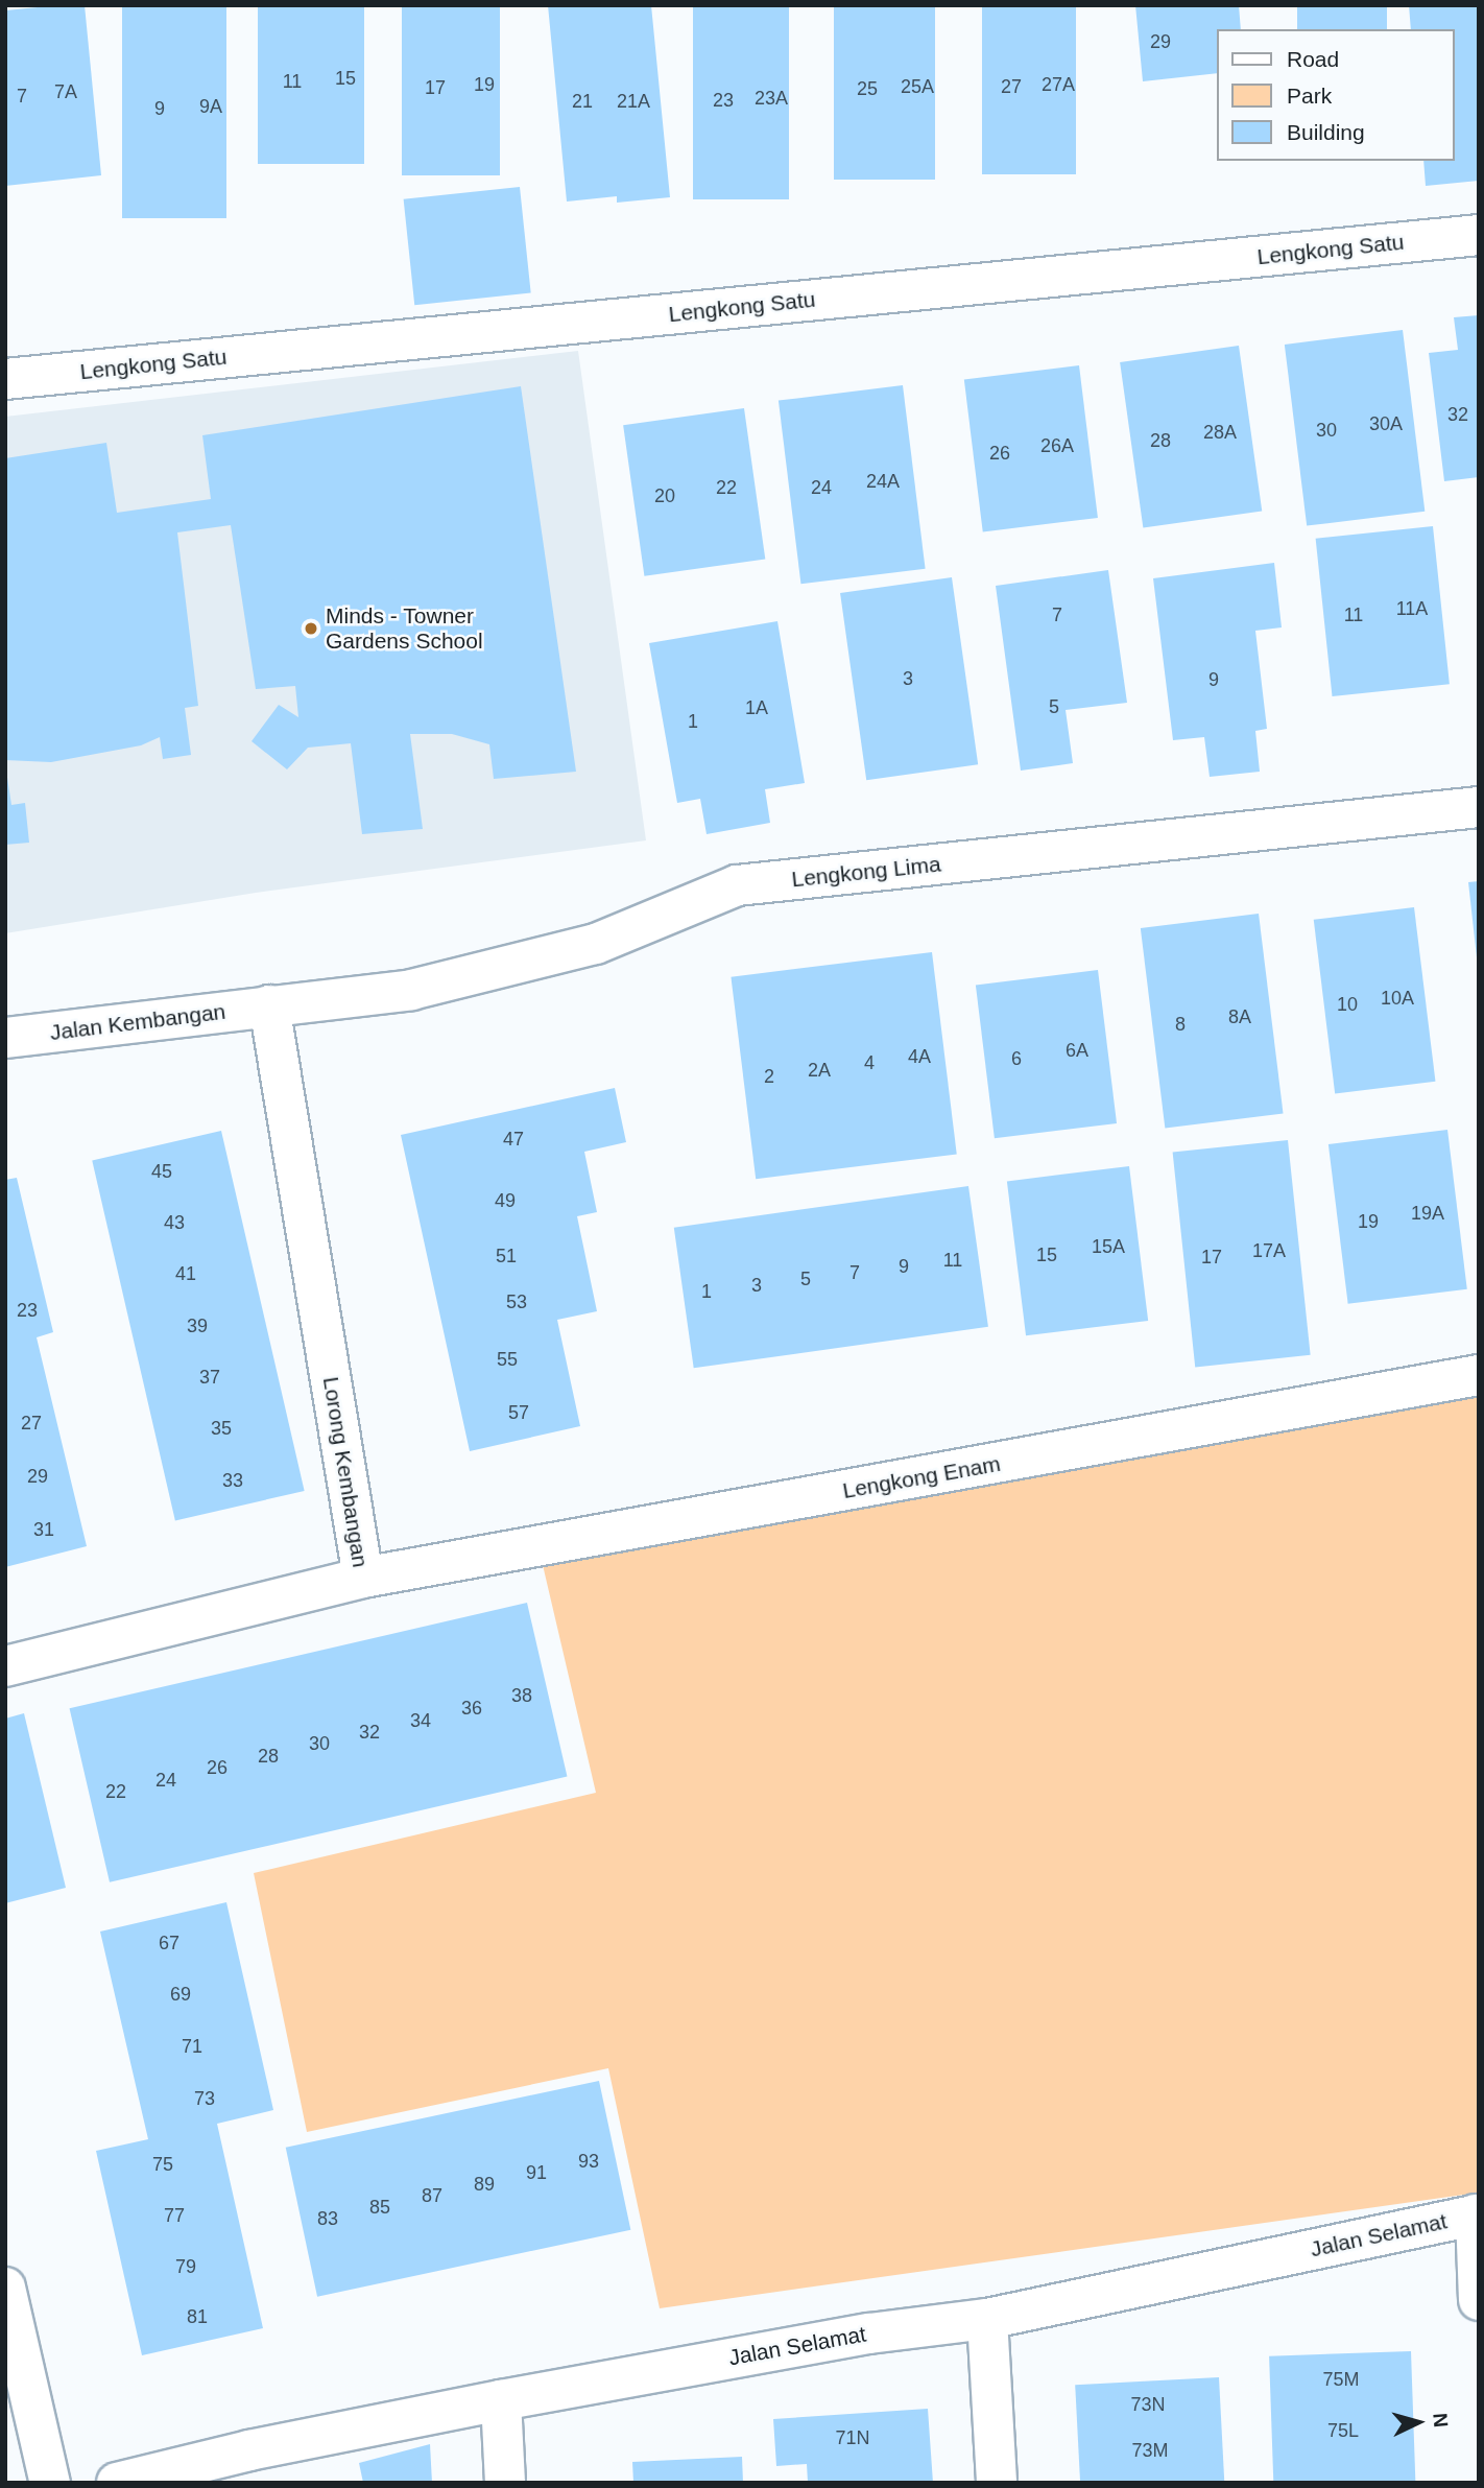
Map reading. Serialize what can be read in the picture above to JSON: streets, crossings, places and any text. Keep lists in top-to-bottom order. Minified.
{"streets":{"street":["Lengkong Satu","Lengkong Lima","Jalan Kembangan","Lorong Kembangan","Lengkong Enam","Jalan Selamat"]},"crossings":[["Lengkong Lima","Jalan Kembangan"],["Lengkong Lima","Lorong Kembangan"],["Jalan Kembangan","Lorong Kembangan"],["Lorong Kembangan","Lengkong Enam"]],"places":["Minds - Towner Gardens School"],"house_numbers":["29","15","11","19","27A","25A","27","17","25","7A","7","23A","23","21","21A","9A","9","32","30A","30","28A","28","26A","26","24A","22","24","20","11A","7","11","3","9","5","1A","1","10A","10","8A","8","6A","4A","6","4","2A","2","47","45","49","19A","19","43","15A","17A","15","51","17","11","9","7","41","5","3","1","53","23","39","55","37","57","27","35","29","33","31","38","36","34","32","30","28","26","24","22","67","69","71","73","93","75","91","89","87","85","77","83","79","81","75M","73N","75L","71N","73M"],"legend":["Road","Park","Building"],"north":"right"}
